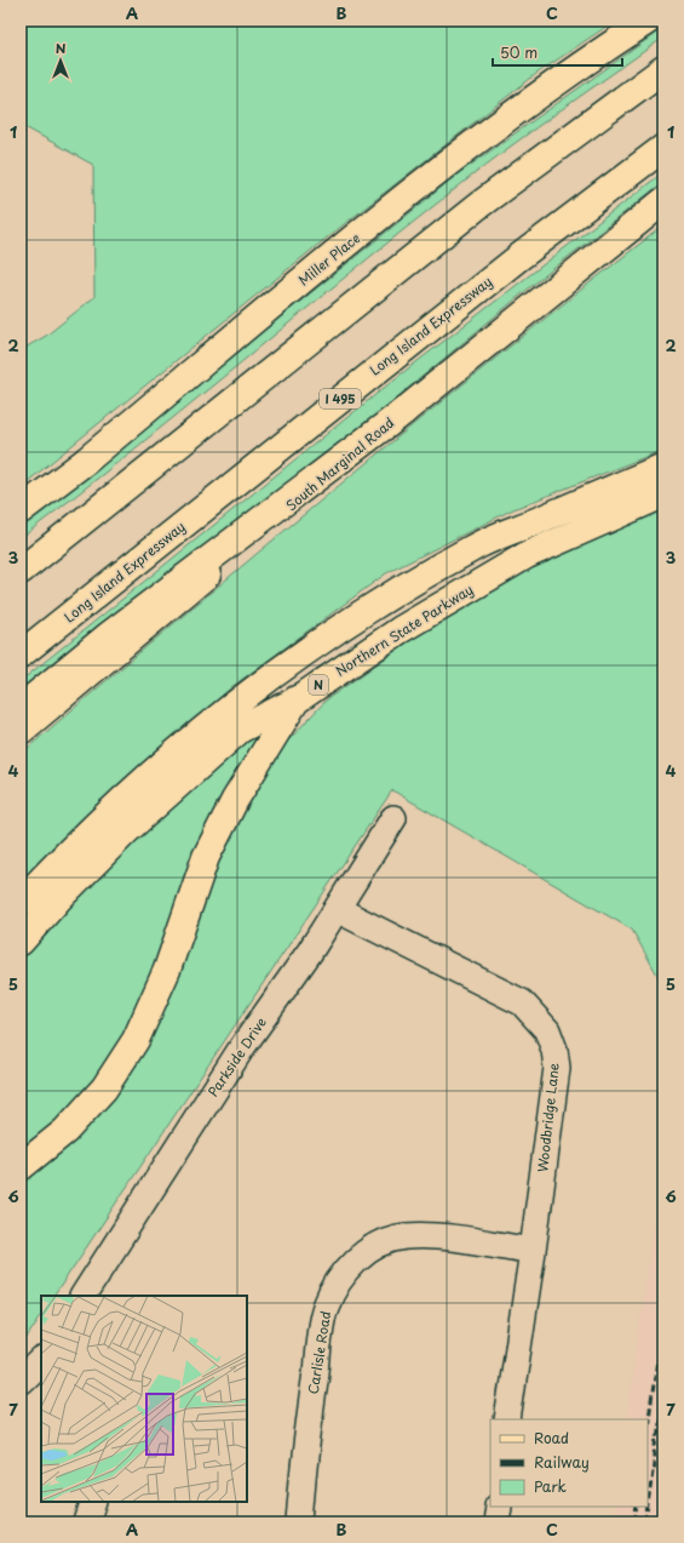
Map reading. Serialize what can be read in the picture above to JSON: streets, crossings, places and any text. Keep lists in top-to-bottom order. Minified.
{"streets":{"main road":["Miller Place","Long Island Expressway","I 495","South Marginal Road","Northern State Parkway","N"],"street":["Parkside Drive","Woodbridge Lane","Carlisle Road"]},"crossings":[["Parkside Drive","Woodbridge Lane"],["Woodbridge Lane","Carlisle Road"]],"legend":["Road","Railway","Park"],"scale_bar":"50 m","north":"top","grid":{"columns":["A","B","C"],"rows":["1","2","3","4","5","6","7"]}}
